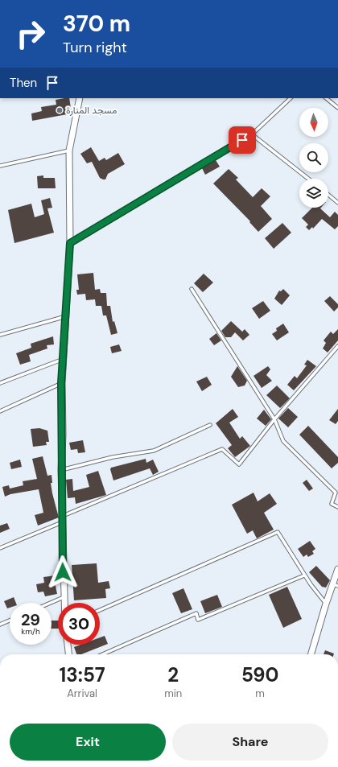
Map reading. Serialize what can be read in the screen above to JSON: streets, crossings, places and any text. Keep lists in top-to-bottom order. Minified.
{"places":["مسجد المنارة"],"north":"bottom","page":{"turn":["370 m","Turn right"],"then":"Then","speed":"29 km/h","limit":"30","eta":["13:57","Arrival","2","min","590","m"],"buttons":["Exit","Share"]}}
